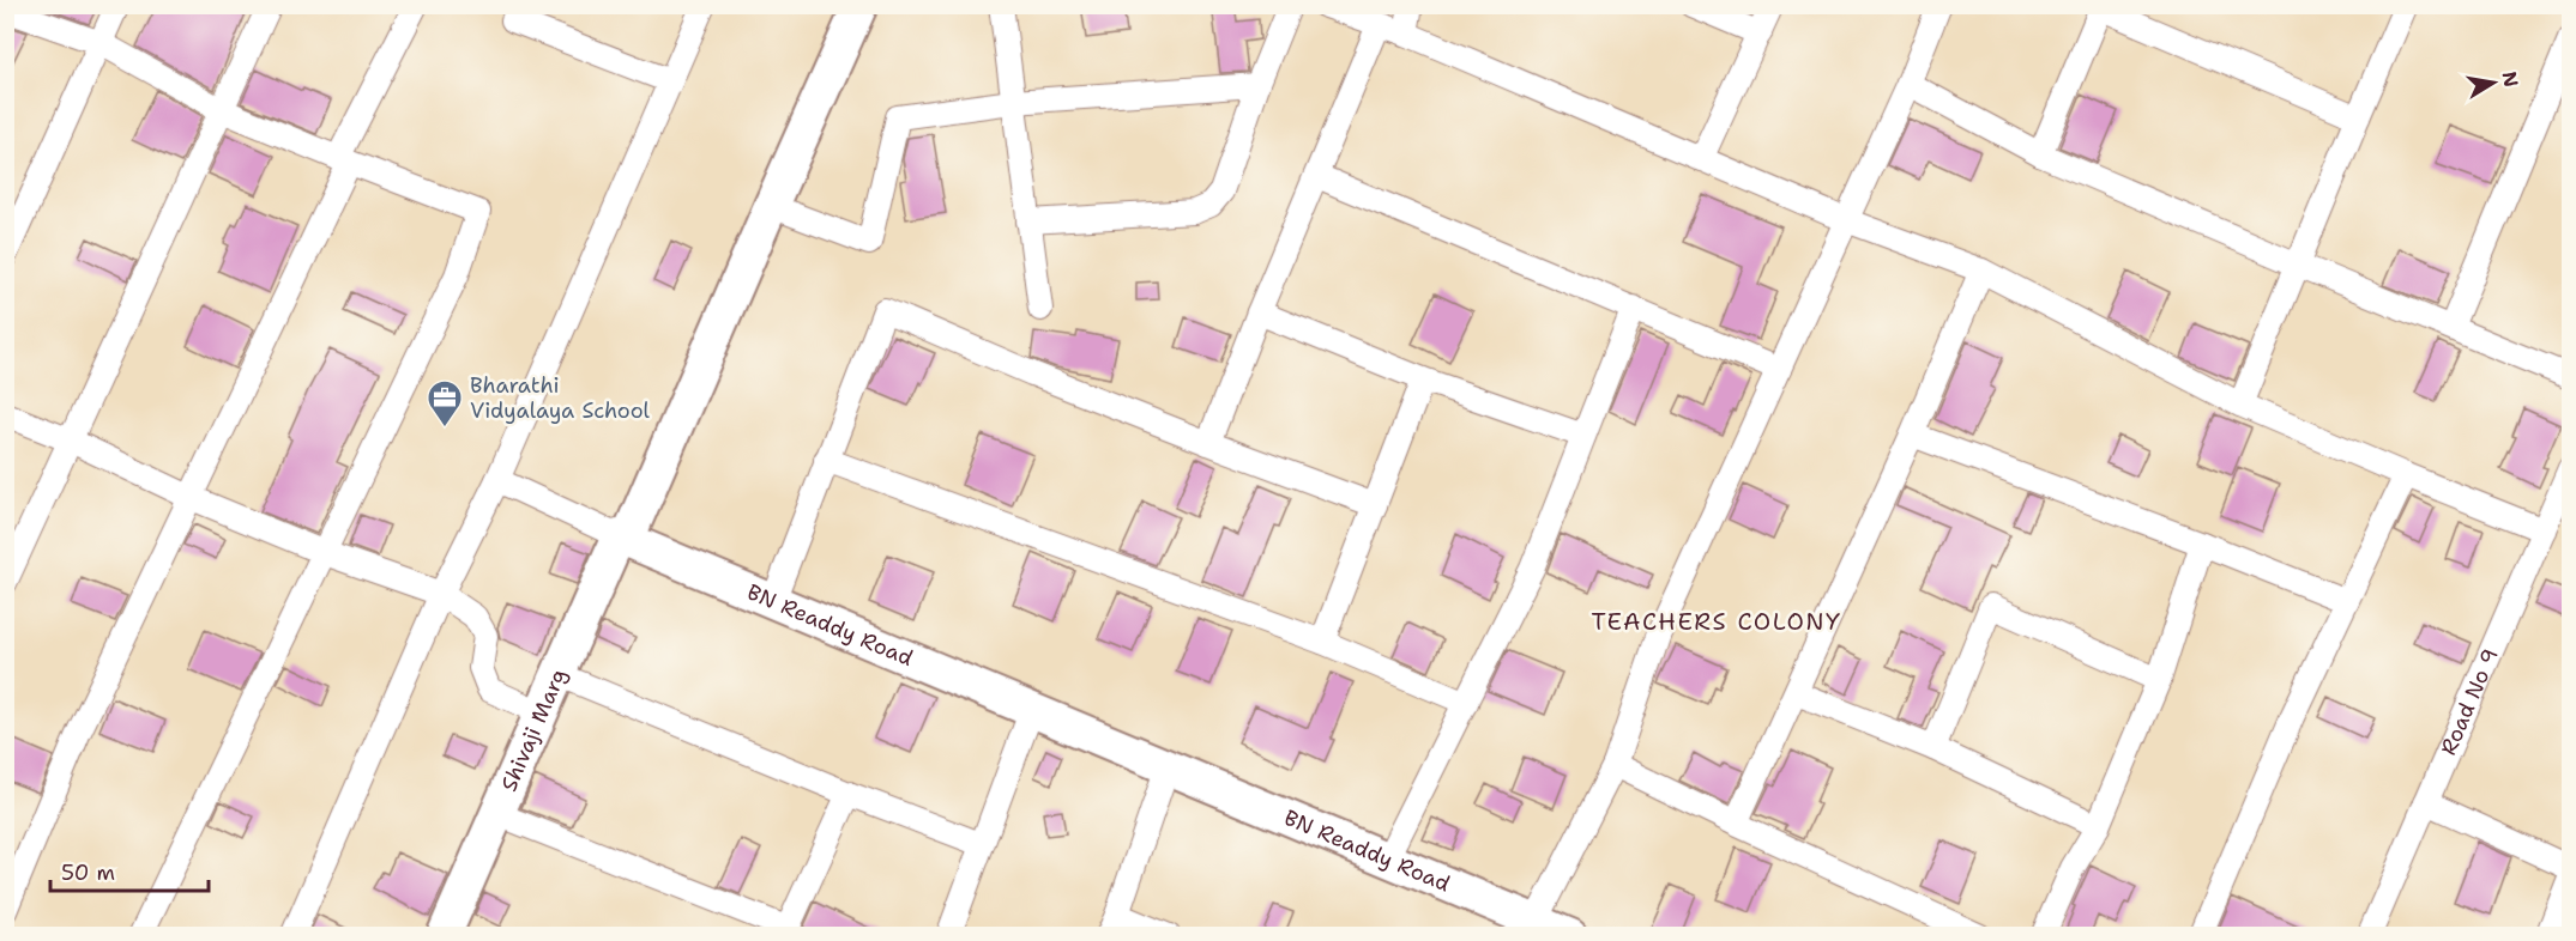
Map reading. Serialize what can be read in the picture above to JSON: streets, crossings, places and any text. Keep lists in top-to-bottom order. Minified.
{"streets":{"street":["BN Readdy Road","Road No 9","Shivaji Marg"]},"crossings":[["BN Readdy Road","Shivaji Marg"]],"districts":["TEACHERS COLONY"],"places":{"office":["Bharathi Vidyalaya School"]},"scale_bar":"50 m","north":"right"}
